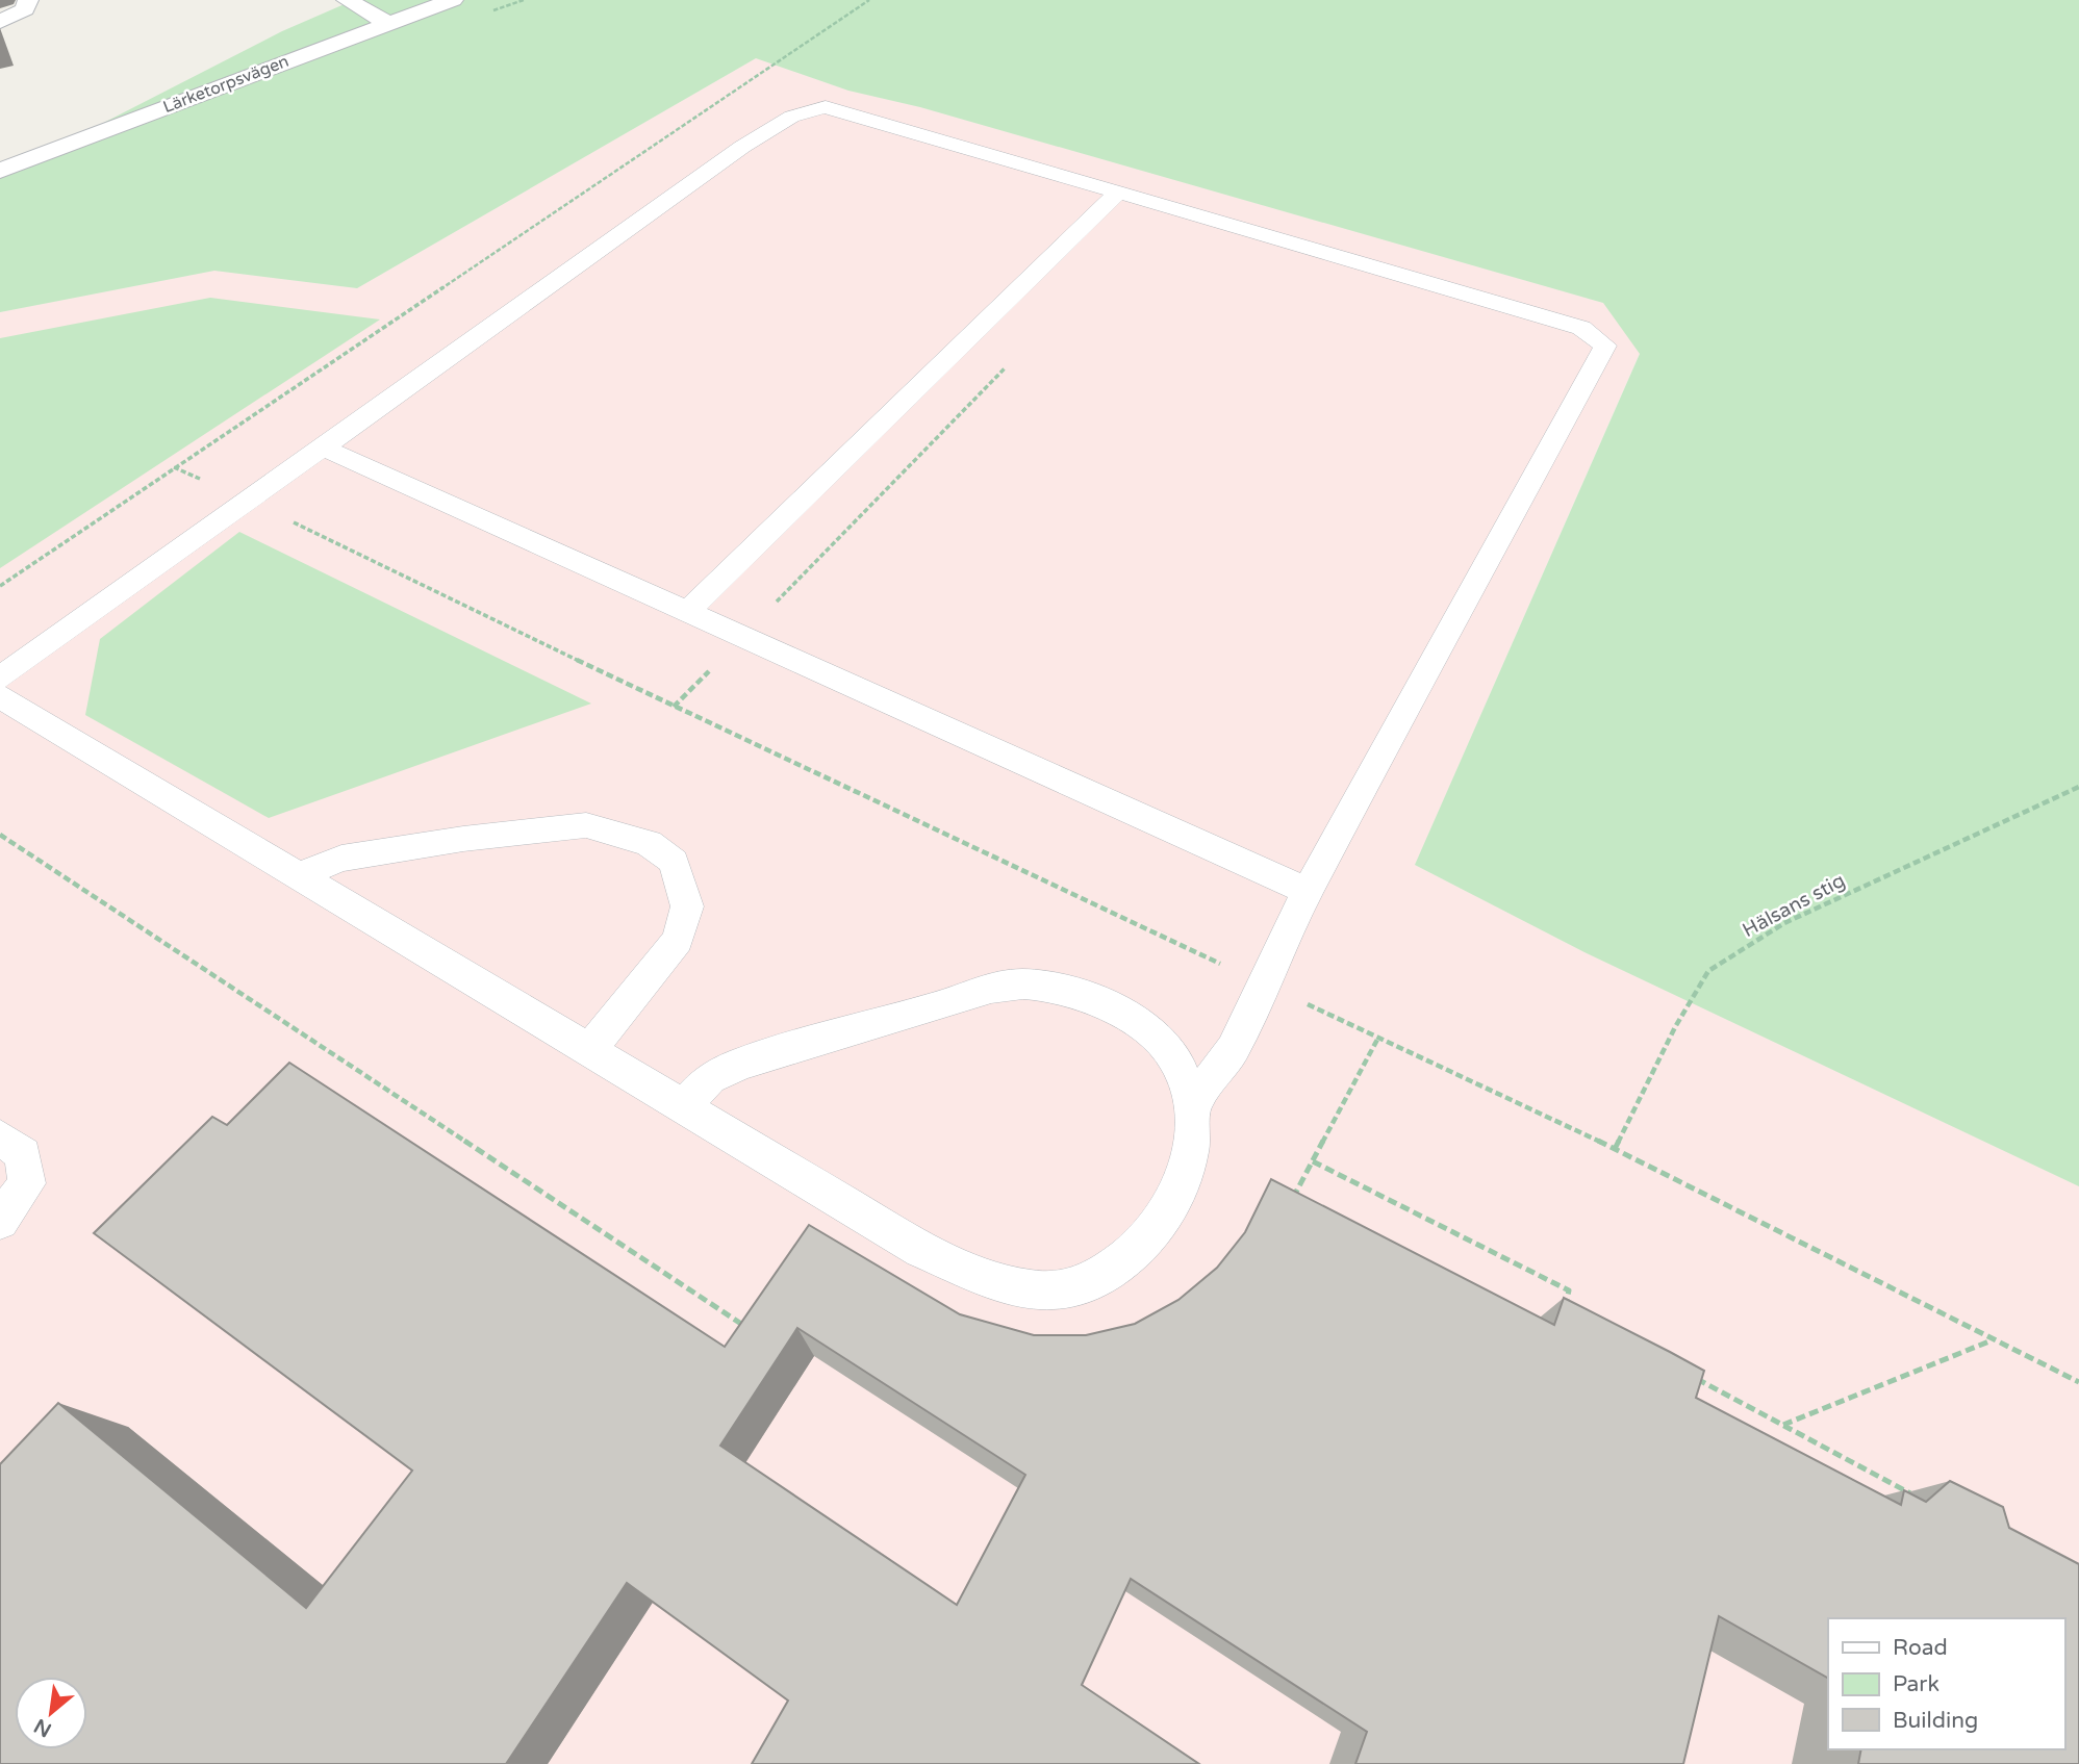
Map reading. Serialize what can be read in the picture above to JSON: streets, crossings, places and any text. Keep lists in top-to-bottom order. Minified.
{"streets":{"street":["Lärketorpsvägen"],"path":["Hälsans stig"]},"legend":["Road","Park","Building"],"north":"bottom left"}
